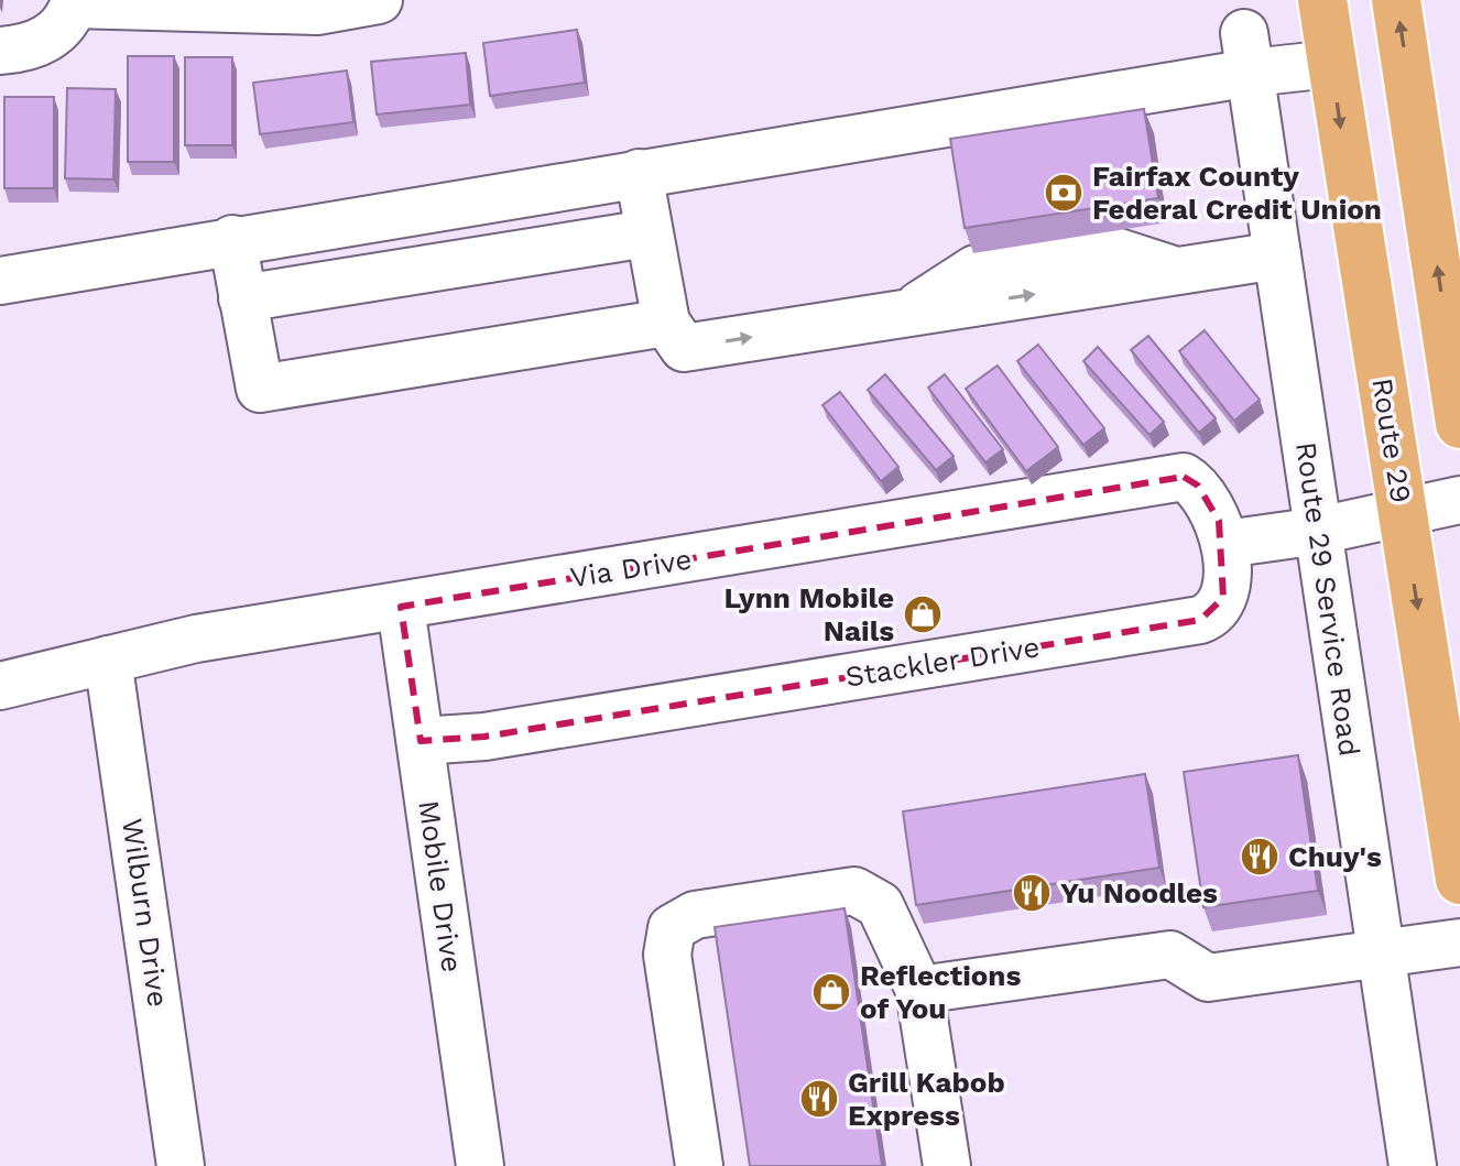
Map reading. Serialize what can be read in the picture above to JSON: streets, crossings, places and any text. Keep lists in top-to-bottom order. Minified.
{"streets":{"main road":["Route 29"],"street":["Via Drive","Route 29 Service Road","Stackler Drive","Mobile Drive","Wilburn Drive"]},"crossings":[["Via Drive","Stackler Drive"],["Via Drive","Mobile Drive"],["Via Drive","Wilburn Drive"],["Stackler Drive","Mobile Drive"]],"places":{"bank":["Fairfax County Federal Credit Union"],"shop":["Lynn Mobile Nails","Reflections of You"],"restaurant":["Chuy's","Yu Noodles","Grill Kabob Express"]}}
